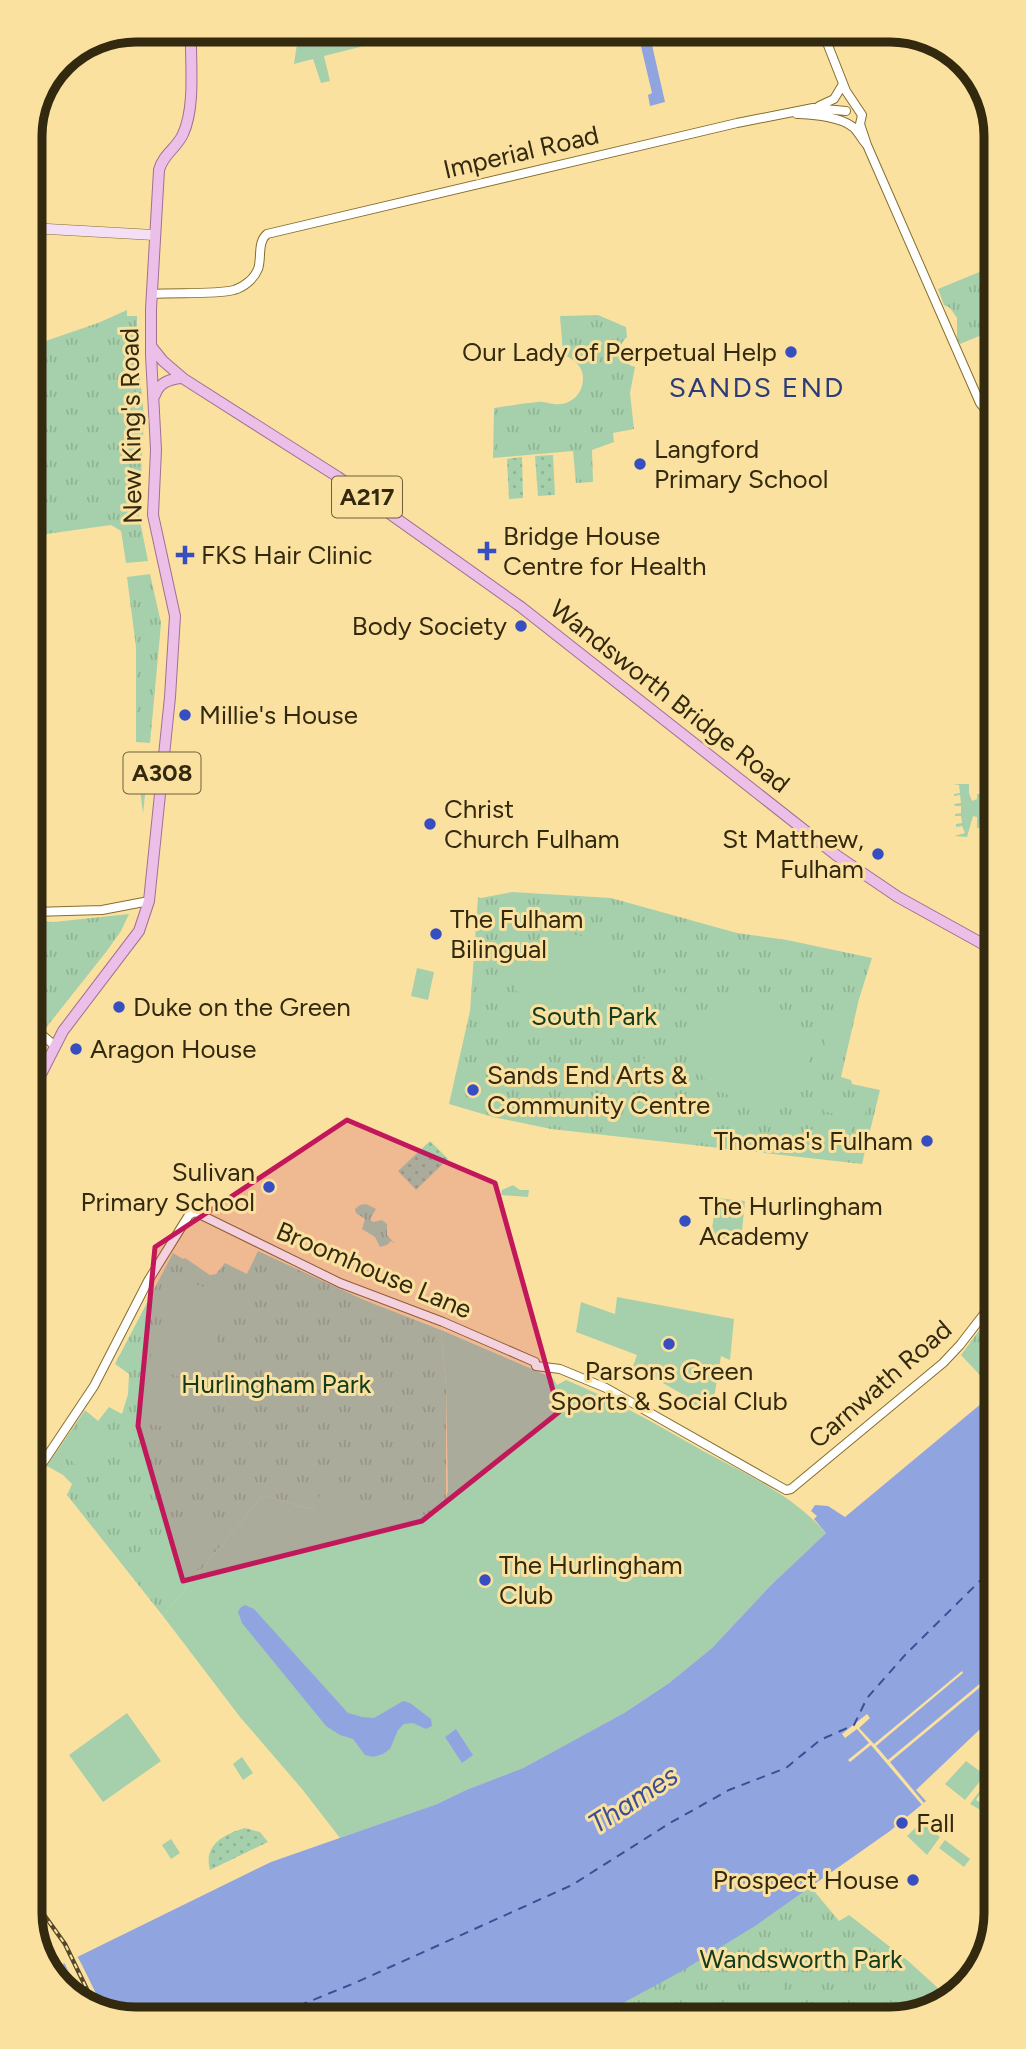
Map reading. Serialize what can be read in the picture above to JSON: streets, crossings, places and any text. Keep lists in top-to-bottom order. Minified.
{"streets":{"main road":["New King's Road","A217","Wandsworth Bridge Road","A308"],"street":["Imperial Road","Broomhouse Lane","Carnwath Road"]},"crossings":[["Imperial Road","New King's Road"],["New King's Road","A217"],["A217","Wandsworth Bridge Road"],["Broomhouse Lane","Carnwath Road"]],"districts":["SANDS END"],"water":["Thames"],"parks":["South Park","Hurlingham Park","Wandsworth Park"],"places":{"other":["Our Lady of Perpetual Help","Langford Primary School","Body Society","Millie's House","Christ Church Fulham","St Matthew, Fulham","The Fulham Bilingual","Duke on the Green","Aragon House","Sands End Arts & Community Centre","Thomas's Fulham","Sulivan Primary School","The Hurlingham Academy","Parsons Green Sports & Social Club","The Hurlingham Club","Fall","Prospect House"],"health":["Bridge House Centre for Health","FKS Hair Clinic"]}}
